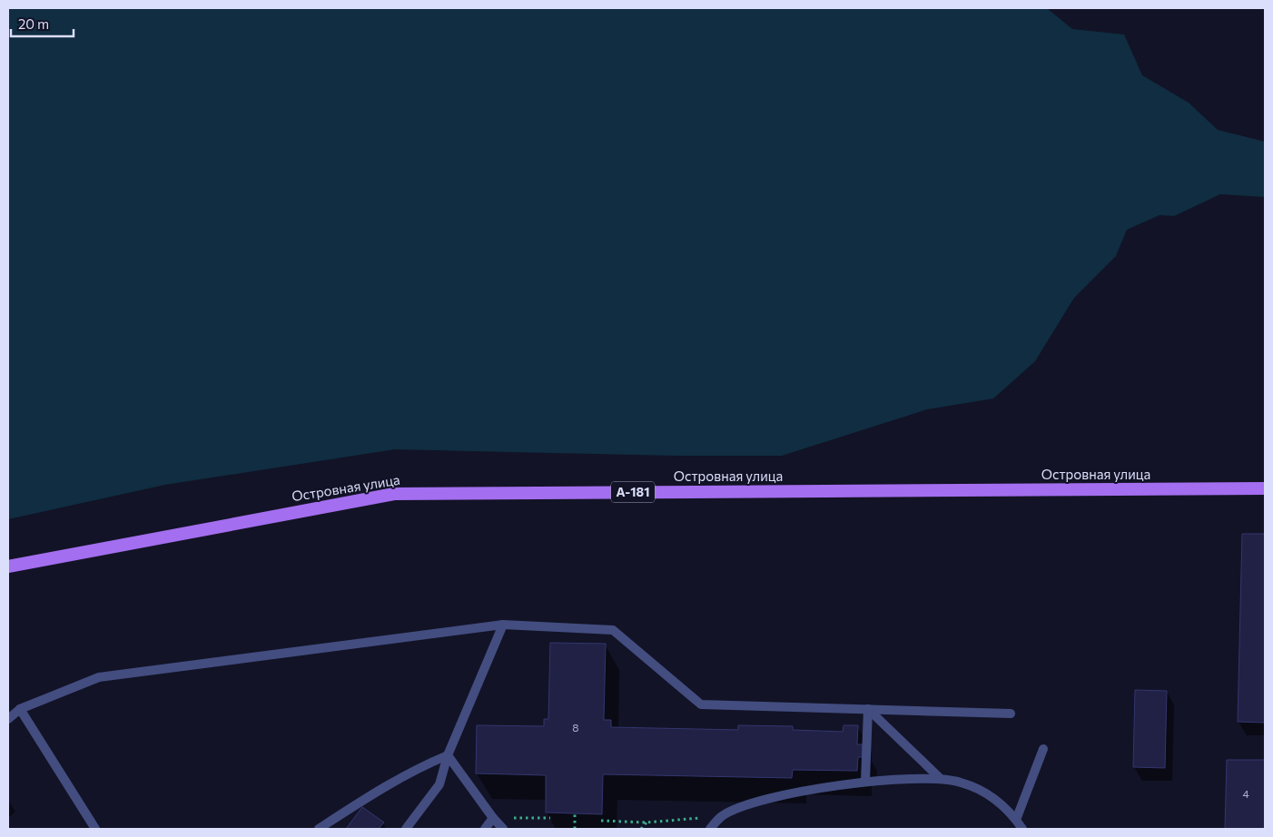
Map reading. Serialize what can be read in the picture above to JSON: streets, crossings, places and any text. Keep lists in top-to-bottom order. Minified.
{"streets":{"main road":["Островная улица","А-181"]},"house_numbers":["8","4"],"scale_bar":"20 m"}
